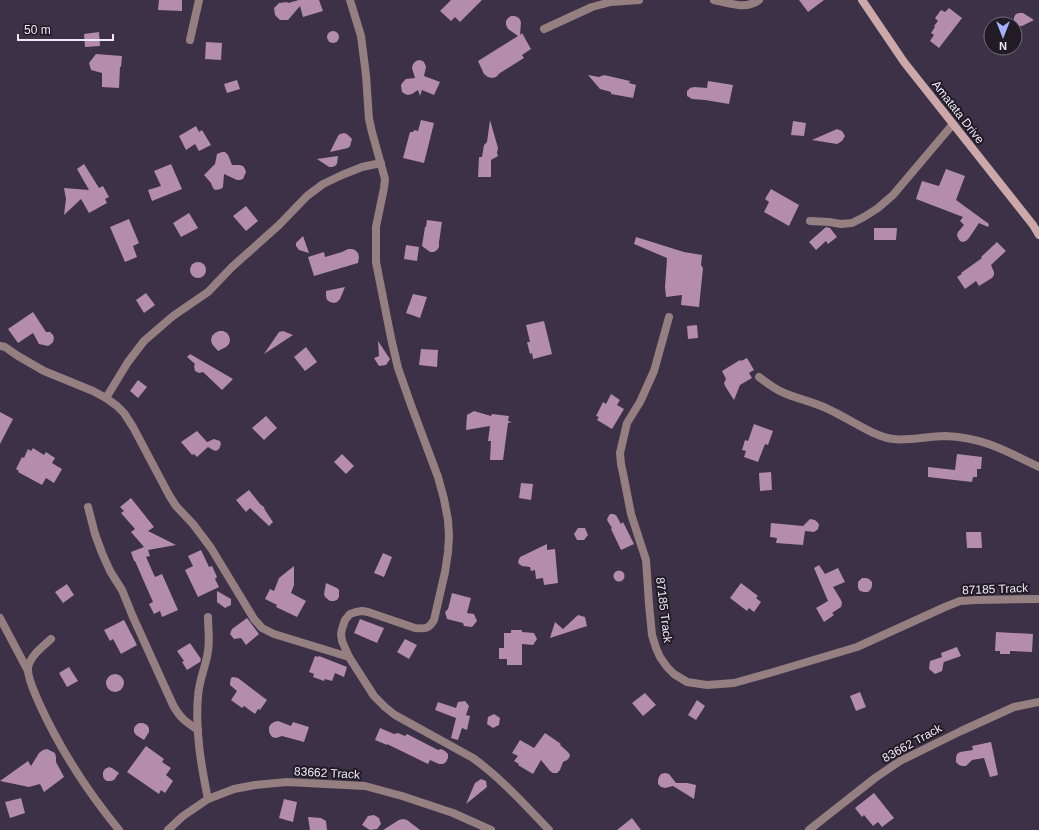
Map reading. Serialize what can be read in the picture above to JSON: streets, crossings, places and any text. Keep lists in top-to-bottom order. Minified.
{"streets":{"street":["Amatata Drive","87185 Track","83662 Track"]},"scale_bar":"50 m","north":"bottom"}
